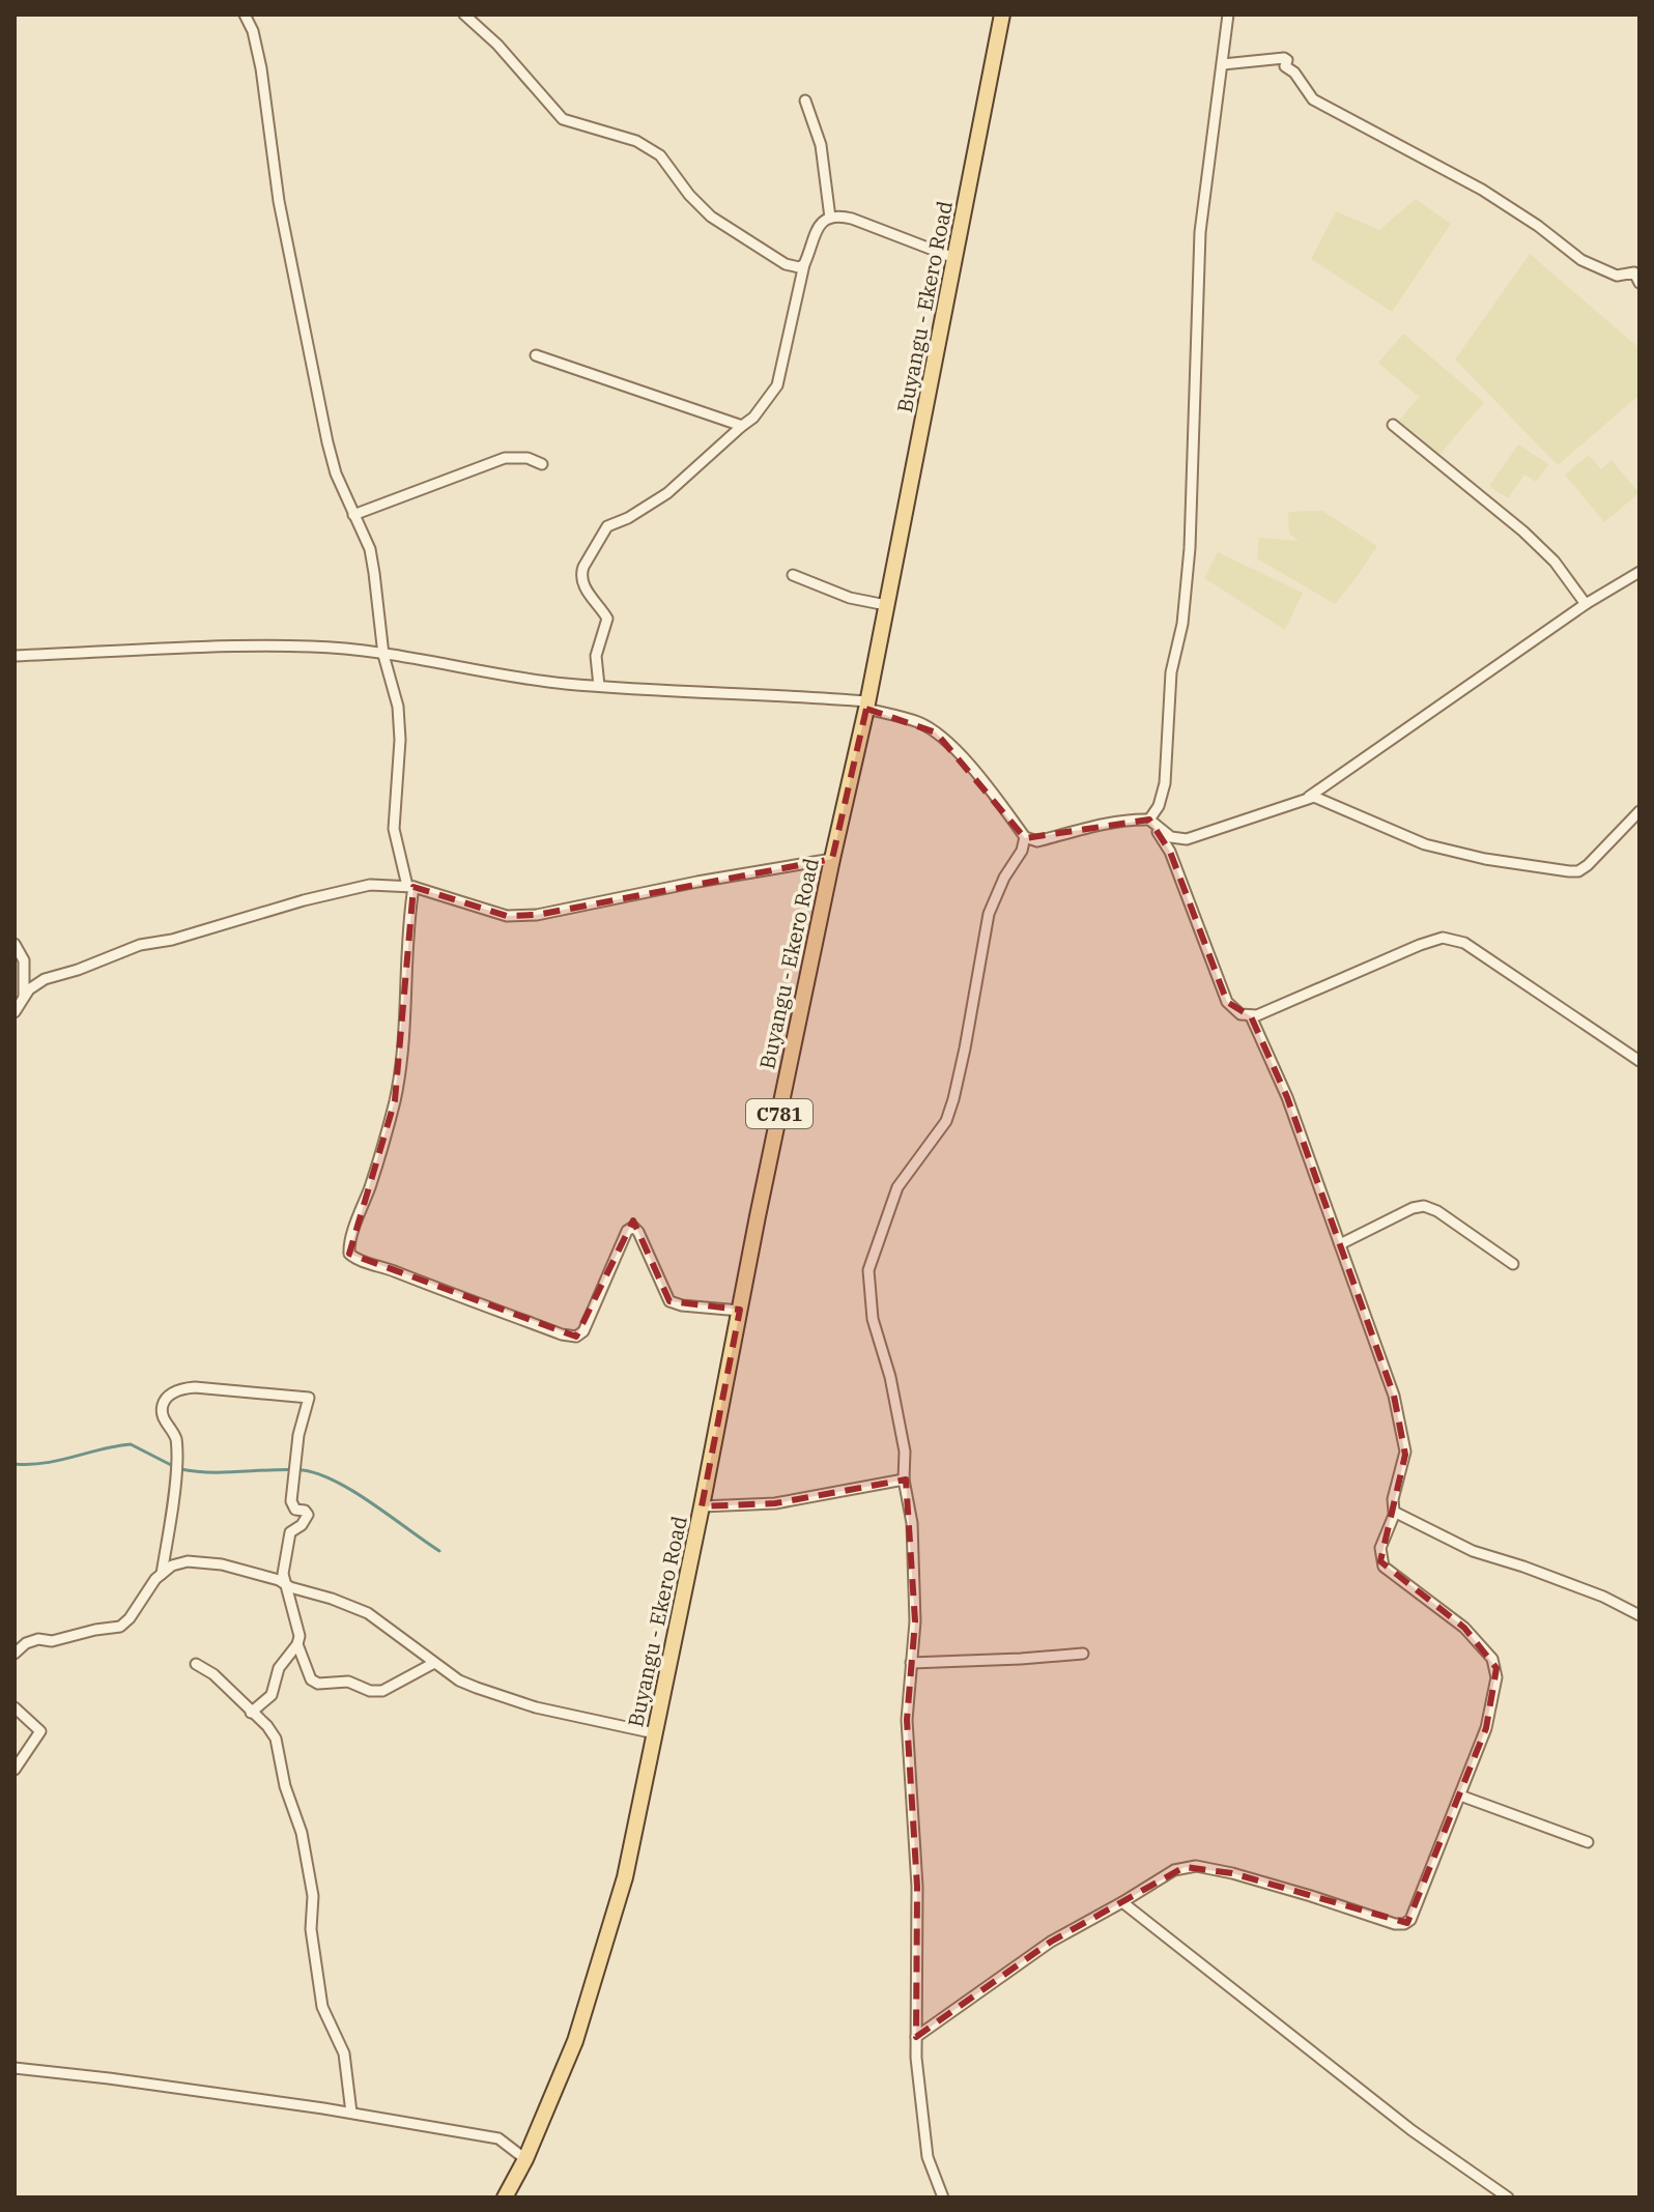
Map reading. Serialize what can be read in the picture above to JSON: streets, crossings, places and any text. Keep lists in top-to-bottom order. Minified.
{"streets":{"main road":["Buyangu - Ekero Road","C781"]}}
